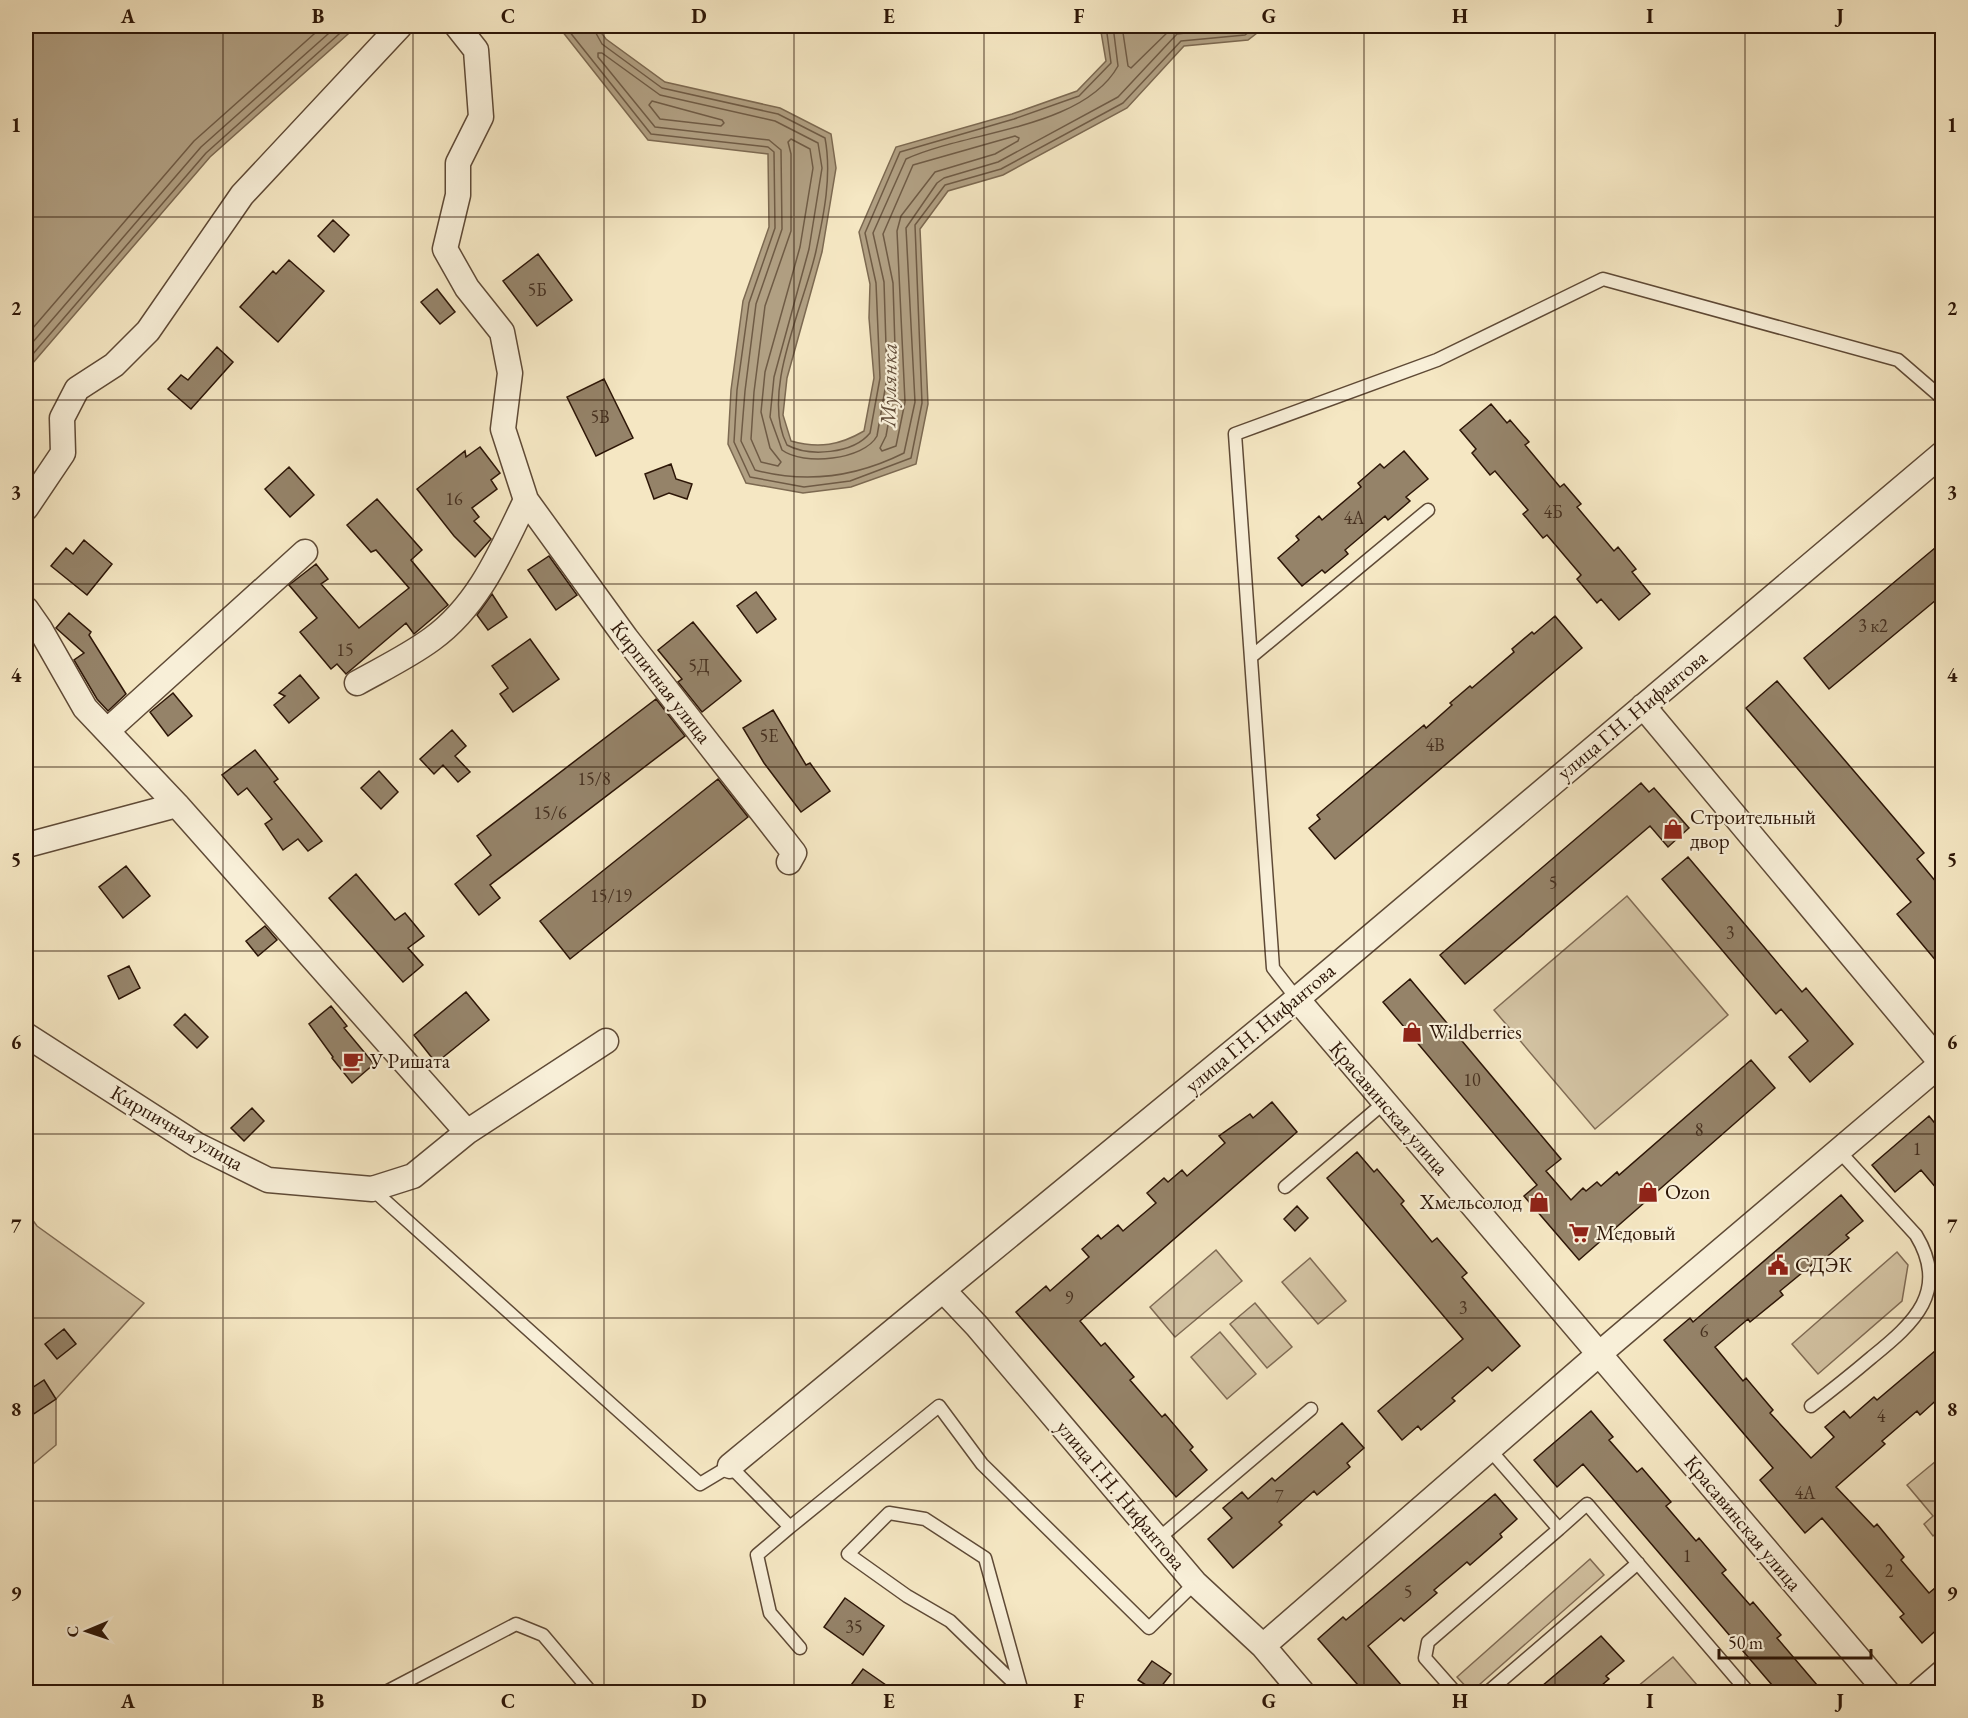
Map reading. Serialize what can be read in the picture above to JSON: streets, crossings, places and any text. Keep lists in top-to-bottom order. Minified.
{"streets":{"street":["Кирпичная улица","улица Г.Н. Нифантова","Красавинская улица"]},"crossings":[["улица Г.Н. Нифантова","Красавинская улица"]],"water":["Мулянка"],"places":{"shop":["Строительный двор","Wildberries","Ozon","Хмельсолод"],"cafe":["У Ришата"],"supermarket":["Медовый"],"public building":["СДЭК"]},"house_numbers":["5Б","5В","16","4Б","4А","3 к2","15","5Д","5Е","4В","15/8","15/6","5","15/19","3","10","8","1","9","3","6","4","4А","7","1","2","5","35"],"scale_bar":"50 m","north":"left","grid":{"columns":["A","B","C","D","E","F","G","H","I","J"],"rows":["1","2","3","4","5","6","7","8","9"]}}
